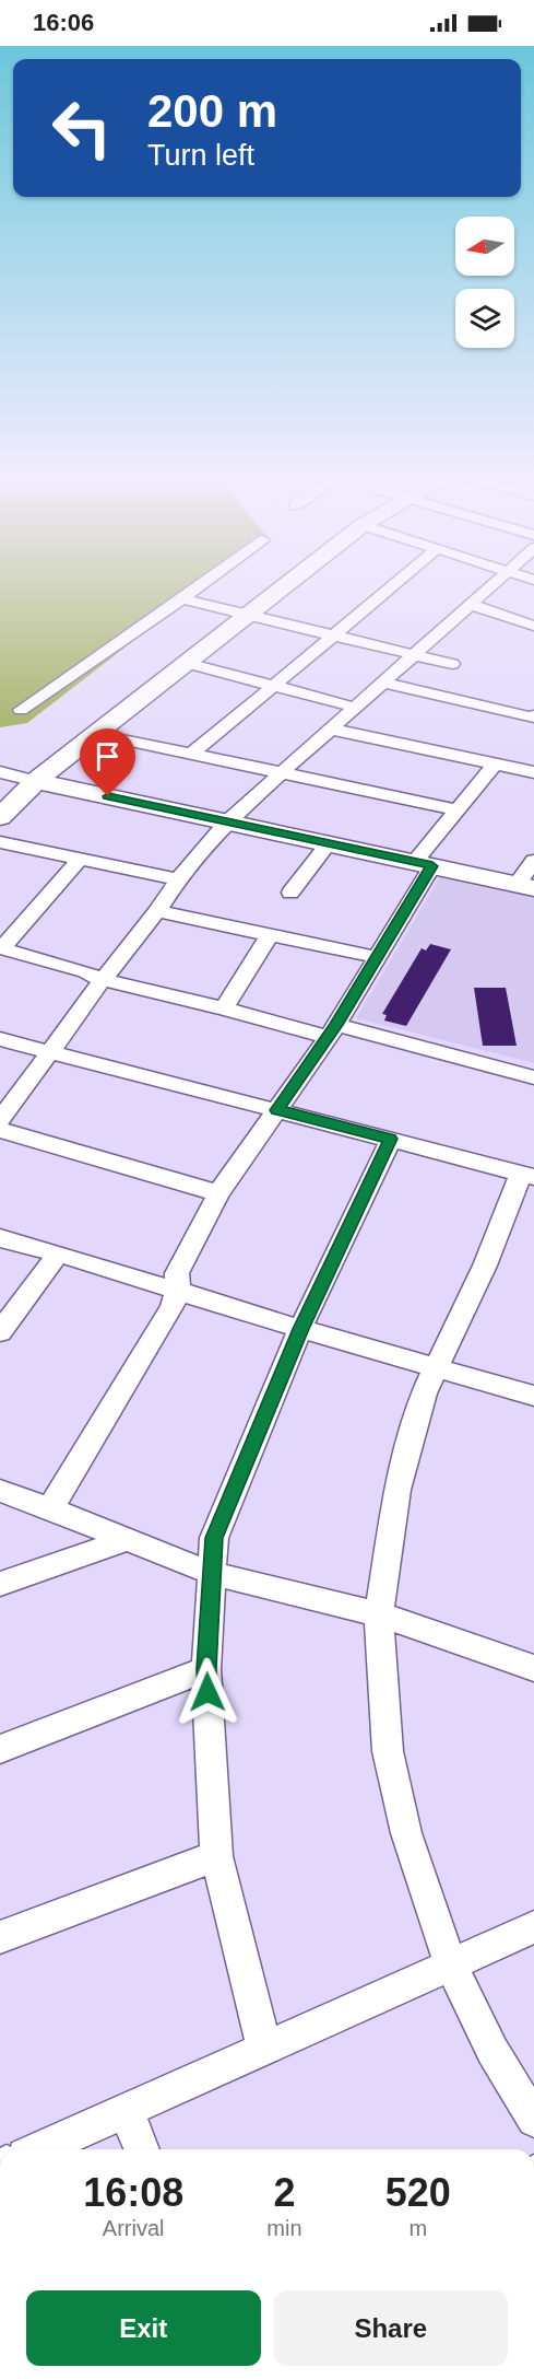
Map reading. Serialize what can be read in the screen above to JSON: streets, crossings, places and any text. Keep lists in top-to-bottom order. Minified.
{"north":"left","page":{"status":"16:06","turn":["200 m","Turn left"],"eta":["16:08","Arrival","2","min","520","m"],"buttons":["Exit","Share"]}}
